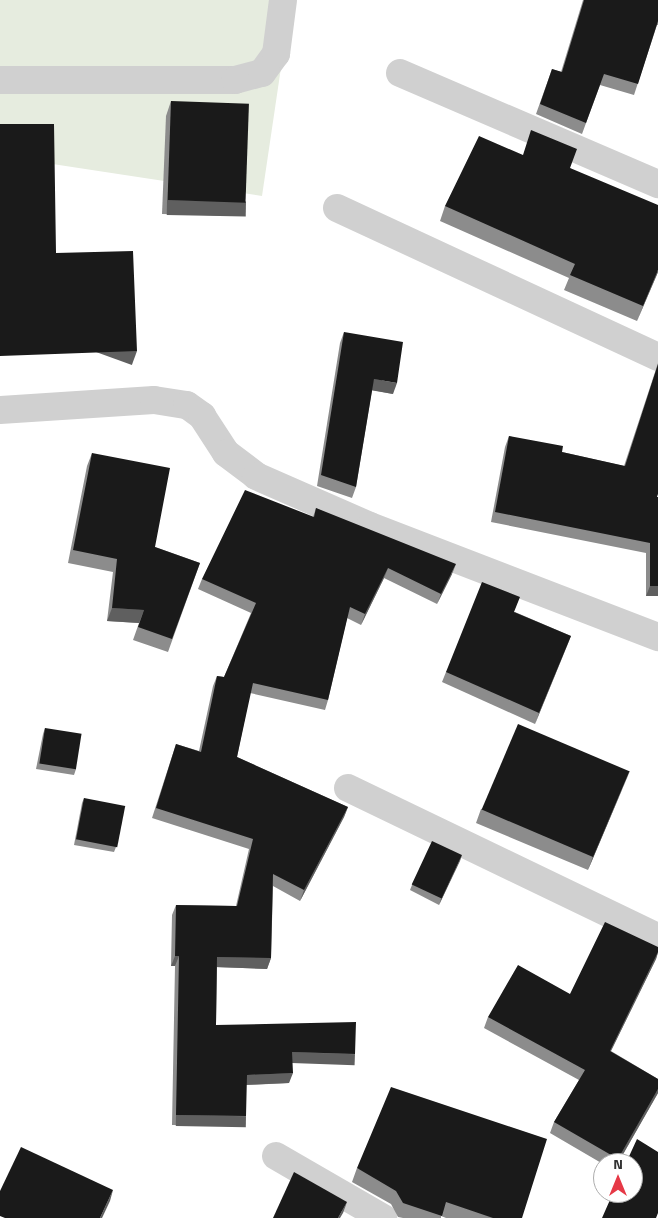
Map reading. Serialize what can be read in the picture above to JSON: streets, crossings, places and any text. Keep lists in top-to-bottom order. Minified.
{"north":"top"}
